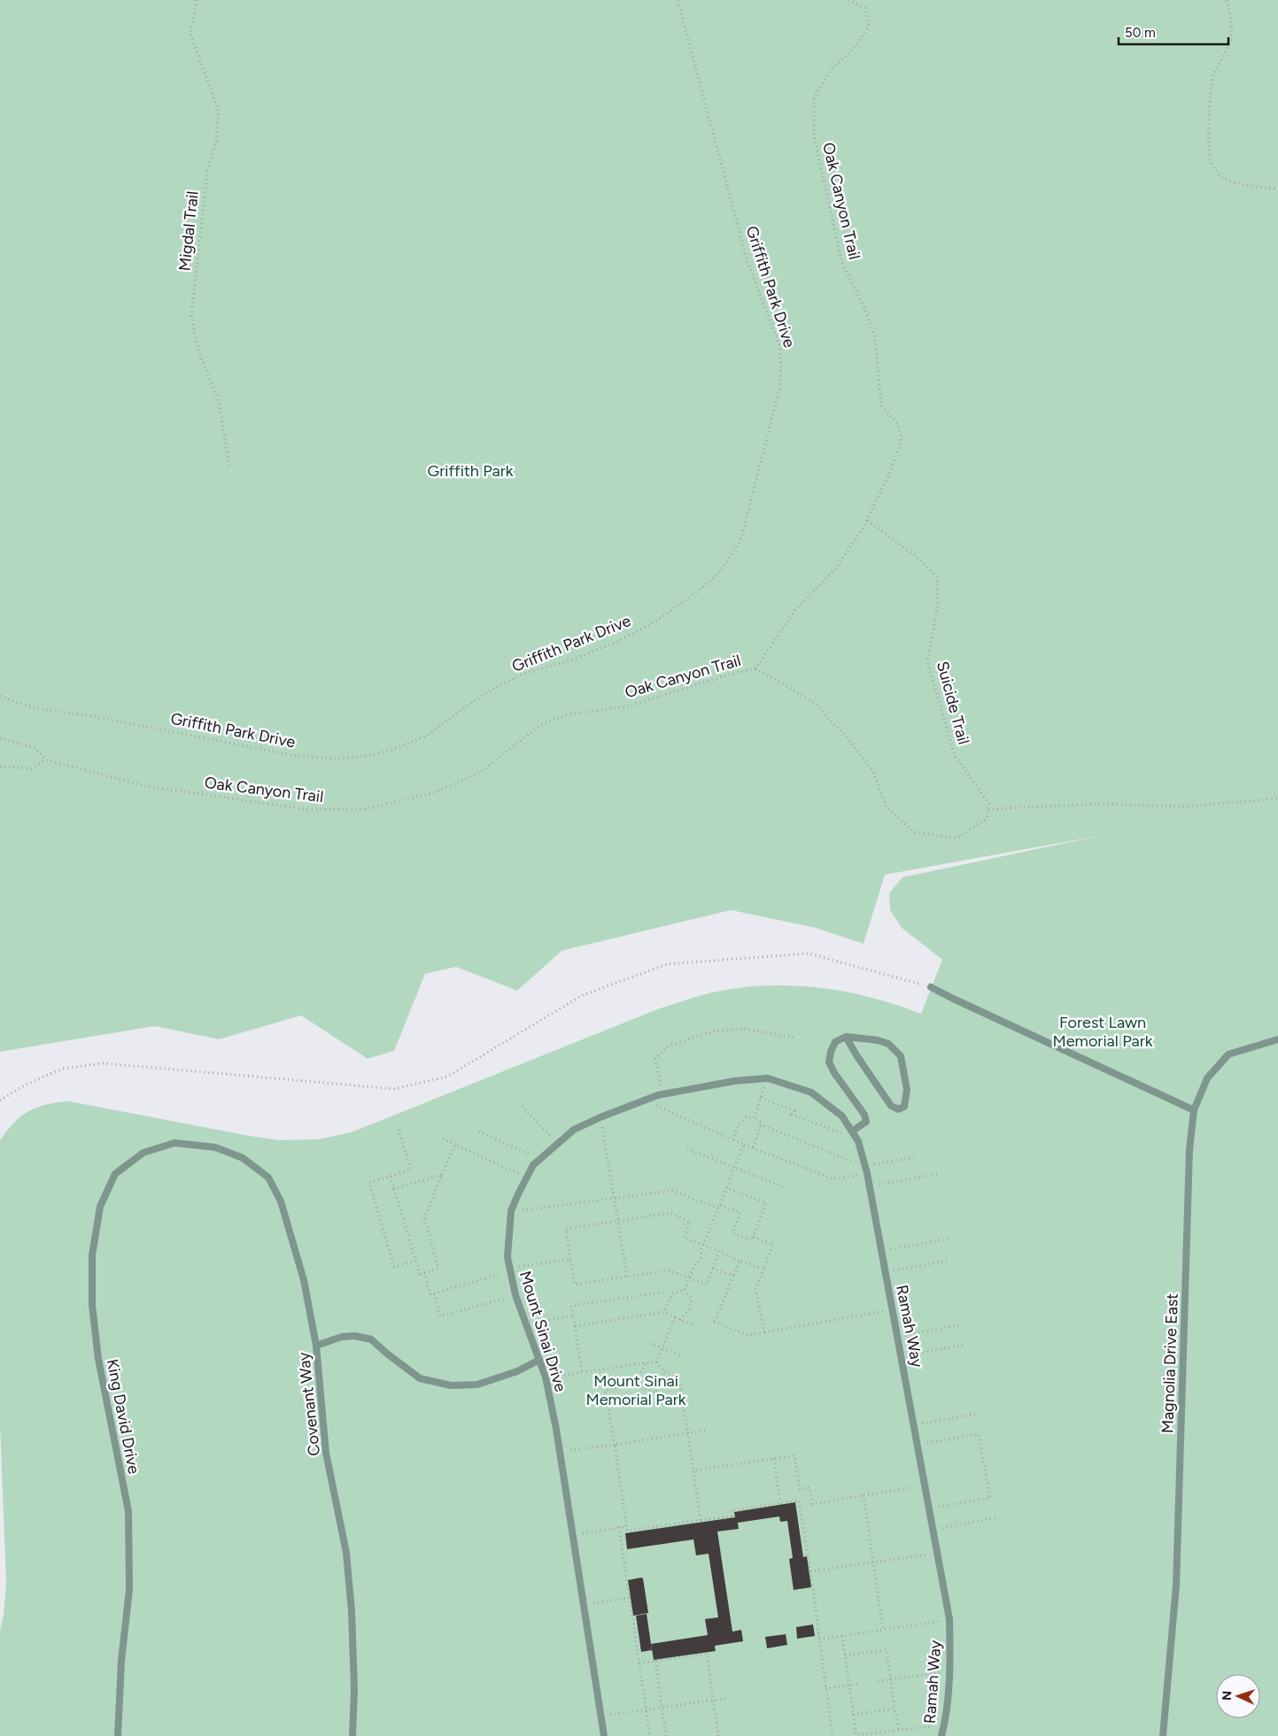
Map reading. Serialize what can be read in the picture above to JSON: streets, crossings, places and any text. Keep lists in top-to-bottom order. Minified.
{"streets":{"lane":["Ramah Way","Mount Sinai Drive","Magnolia Drive East","Covenant Way","King David Drive"],"path":["Oak Canyon Trail","Migdal Trail","Griffith Park Drive","Suicide Trail"]},"crossings":[["Oak Canyon Trail","Suicide Trail"],["Ramah Way","Mount Sinai Drive"],["Covenant Way","King David Drive"]],"parks":["Griffith Park","Forest Lawn Memorial Park","Mount Sinai Memorial Park"],"scale_bar":"50 m","north":"left"}
